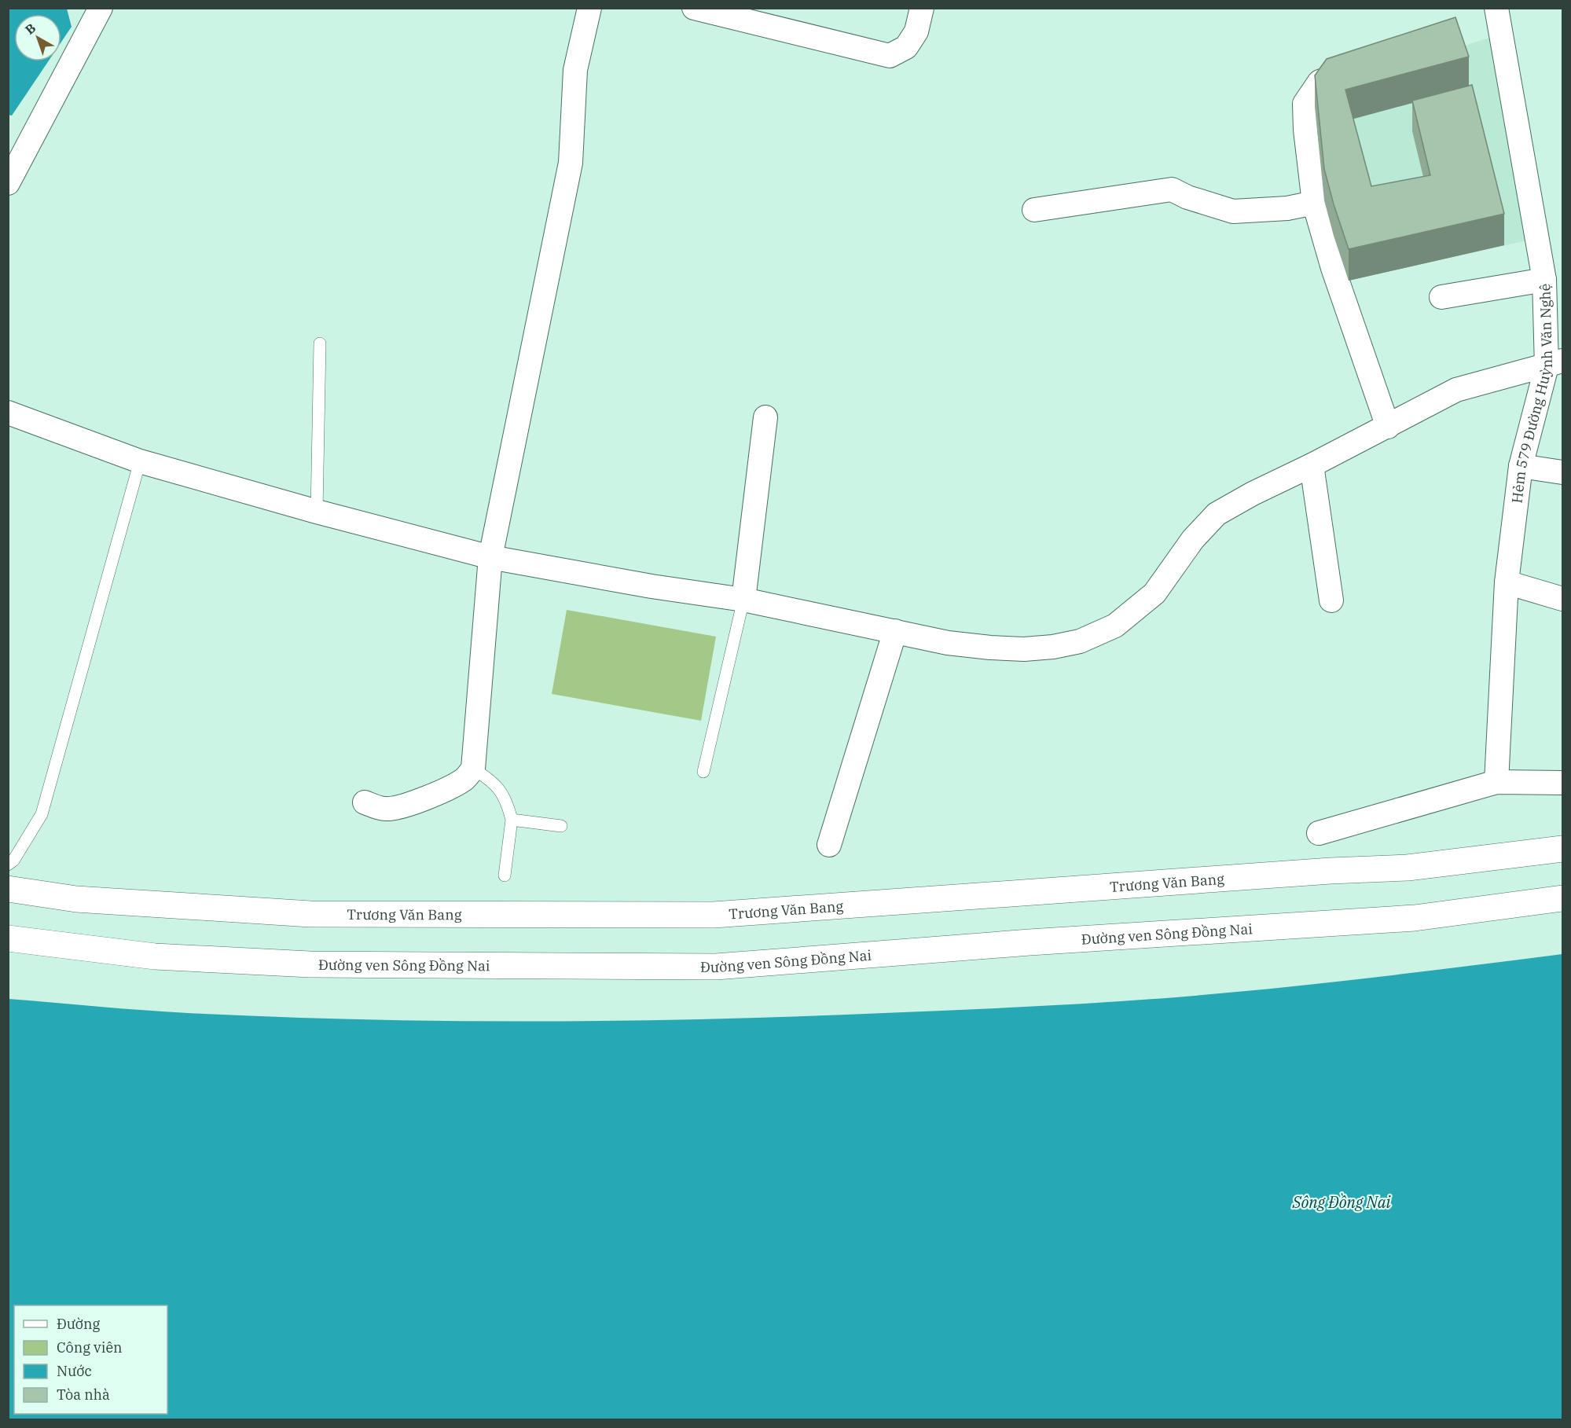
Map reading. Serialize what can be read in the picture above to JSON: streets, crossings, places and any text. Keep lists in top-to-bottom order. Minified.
{"streets":{"main road":["Trương Văn Bang","Đường ven Sông Đồng Nai"],"street":["Hẻm 579 Đường Huỳnh Văn Nghệ"]},"water":["Sông Đồng Nai"],"legend":["Đường","Công viên","Nước","Tòa nhà"],"north":"top left"}
